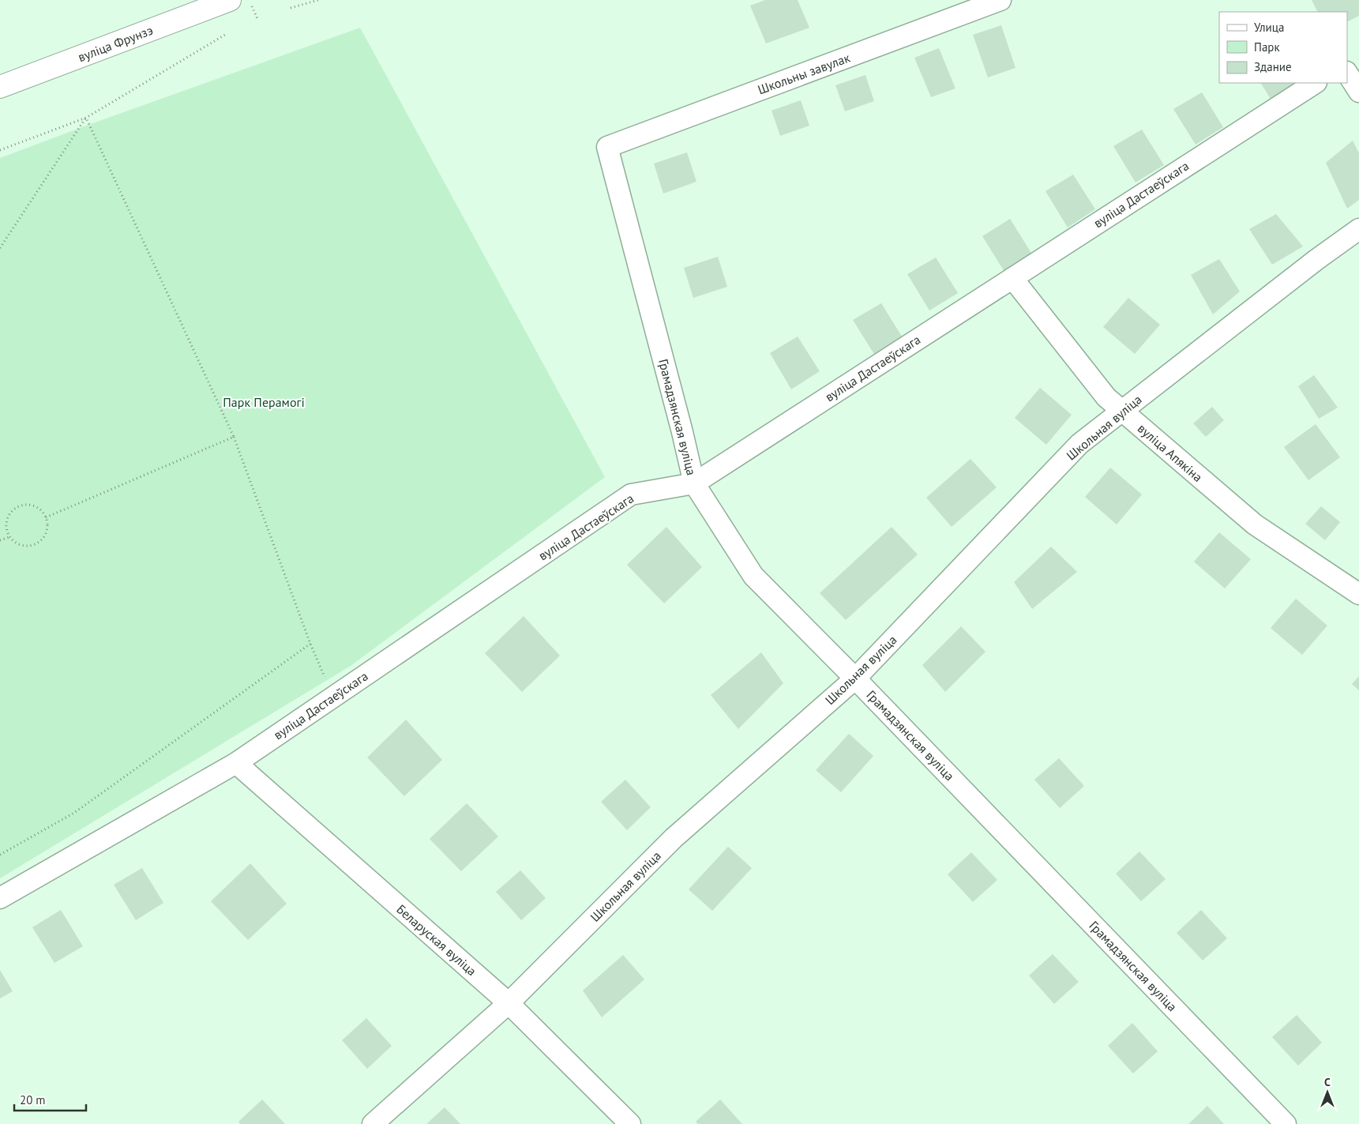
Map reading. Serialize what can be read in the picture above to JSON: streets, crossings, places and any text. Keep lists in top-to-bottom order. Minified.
{"streets":{"street":["вуліца Фрунзэ","Школьны завулак","вуліца Дастаеўскага","Грамадзянская вуліца","Школьная вуліца","вуліца Апякіна","Беларуская вуліца"]},"crossings":[["Школьны завулак","Грамадзянская вуліца"],["вуліца Дастаеўскага","Грамадзянская вуліца"],["вуліца Дастаеўскага","вуліца Апякіна"],["вуліца Дастаеўскага","Беларуская вуліца"],["Грамадзянская вуліца","Школьная вуліца"],["Школьная вуліца","вуліца Апякіна"],["Школьная вуліца","Беларуская вуліца"]],"parks":["Парк Перамогі"],"legend":["Улица","Парк","Здание"],"scale_bar":"20 m","north":"top"}
